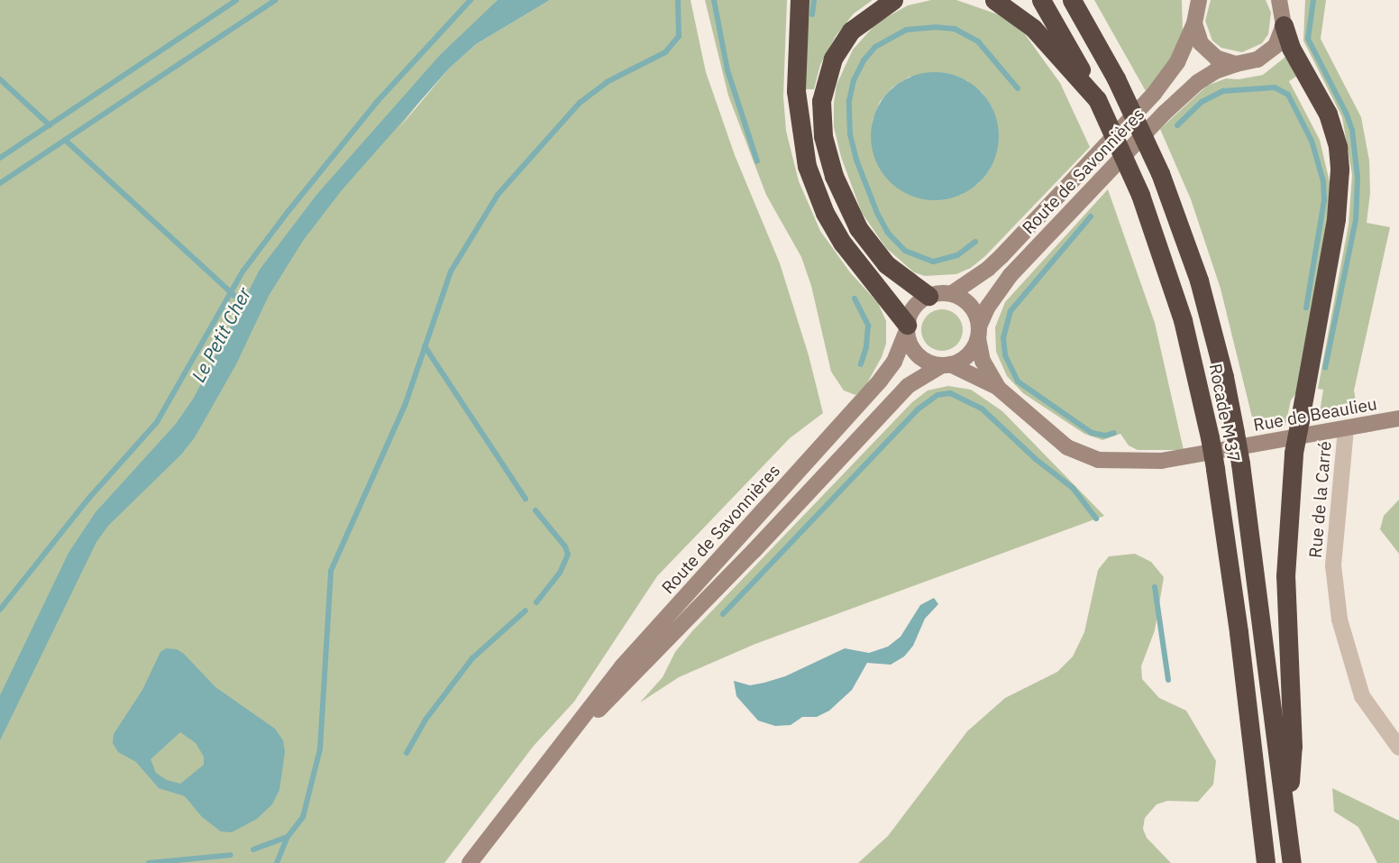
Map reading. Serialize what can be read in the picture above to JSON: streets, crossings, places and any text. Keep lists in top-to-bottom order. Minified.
{"streets":{"highway":["Rocade M 37"],"main road":["Route de Savonnières","Rue de Beaulieu"],"street":["Rue de la Carré"]},"crossings":[["Route de Savonnières","Rue de Beaulieu"],["Rue de Beaulieu","Rue de la Carré"]],"water":["Le Petit Cher"]}
